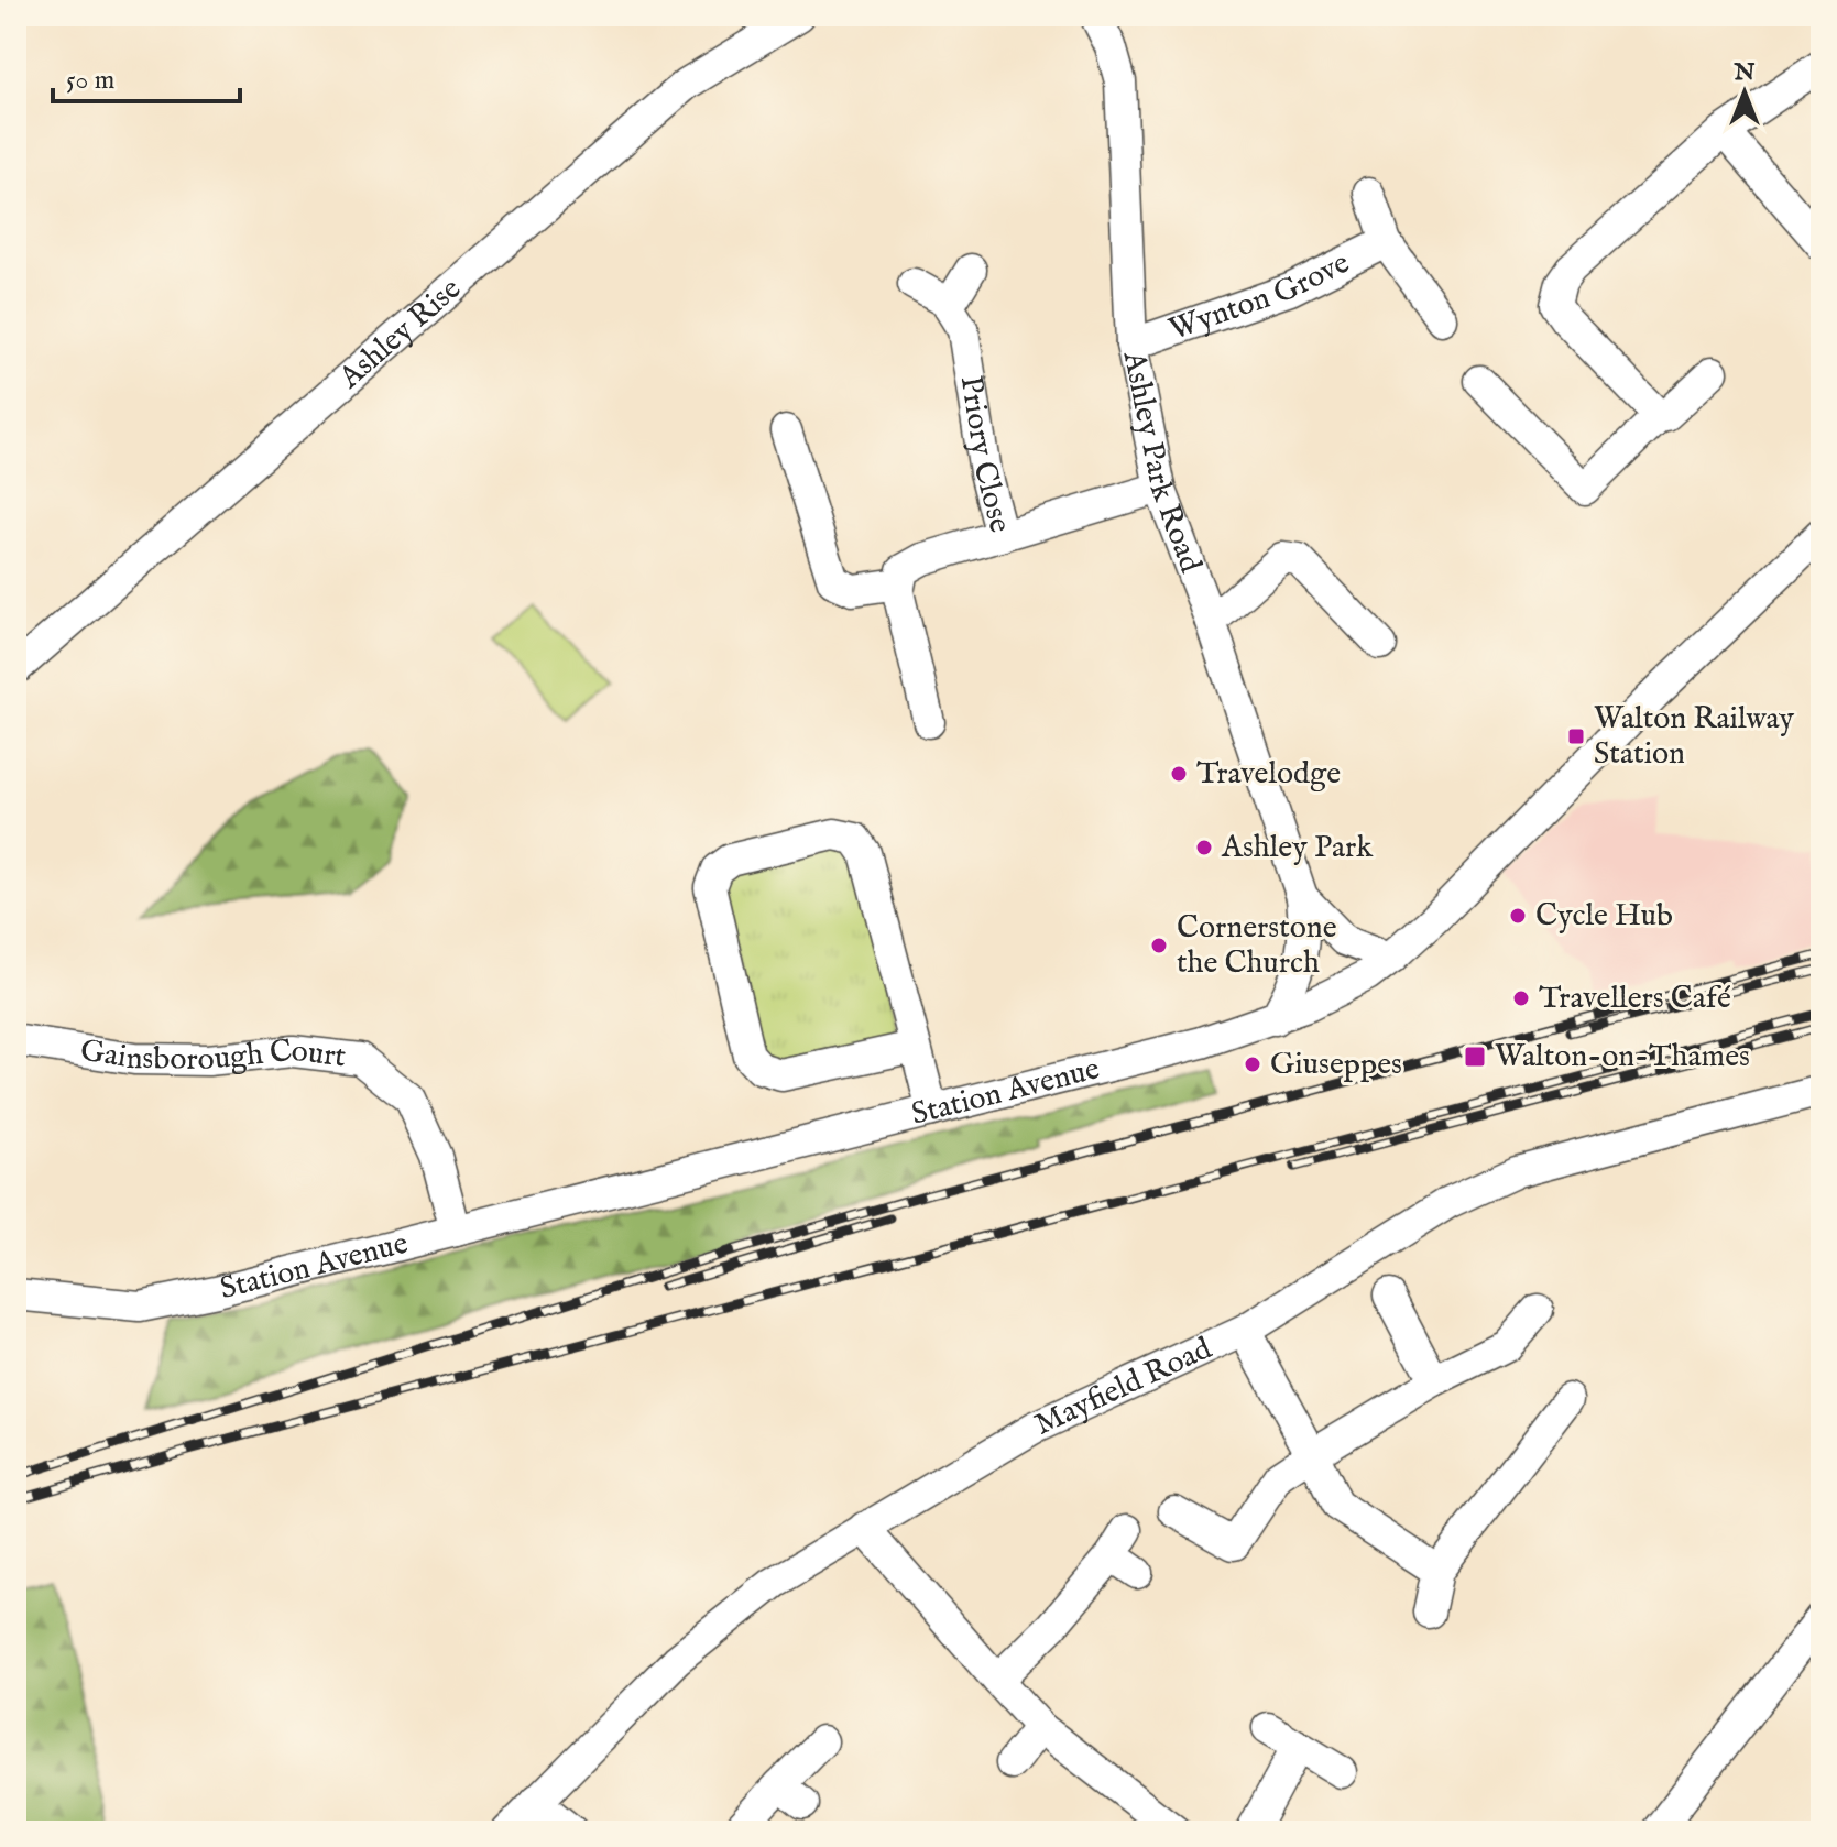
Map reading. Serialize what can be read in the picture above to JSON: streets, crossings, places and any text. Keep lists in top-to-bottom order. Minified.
{"streets":{"street":["Wynton Grove","Ashley Rise","Priory Close","Ashley Park Road","Gainsborough Court","Station Avenue","Mayfield Road"]},"crossings":[["Wynton Grove","Ashley Park Road"],["Priory Close","Ashley Park Road"],["Ashley Park Road","Station Avenue"],["Gainsborough Court","Station Avenue"]],"places":{"transit":["Walton Railway Station","Walton-on-Thames"],"other":["Travelodge","Ashley Park","Cycle Hub","Cornerstone the Church","Travellers Café","Giuseppes"]},"scale_bar":"50 m","north":"top"}
